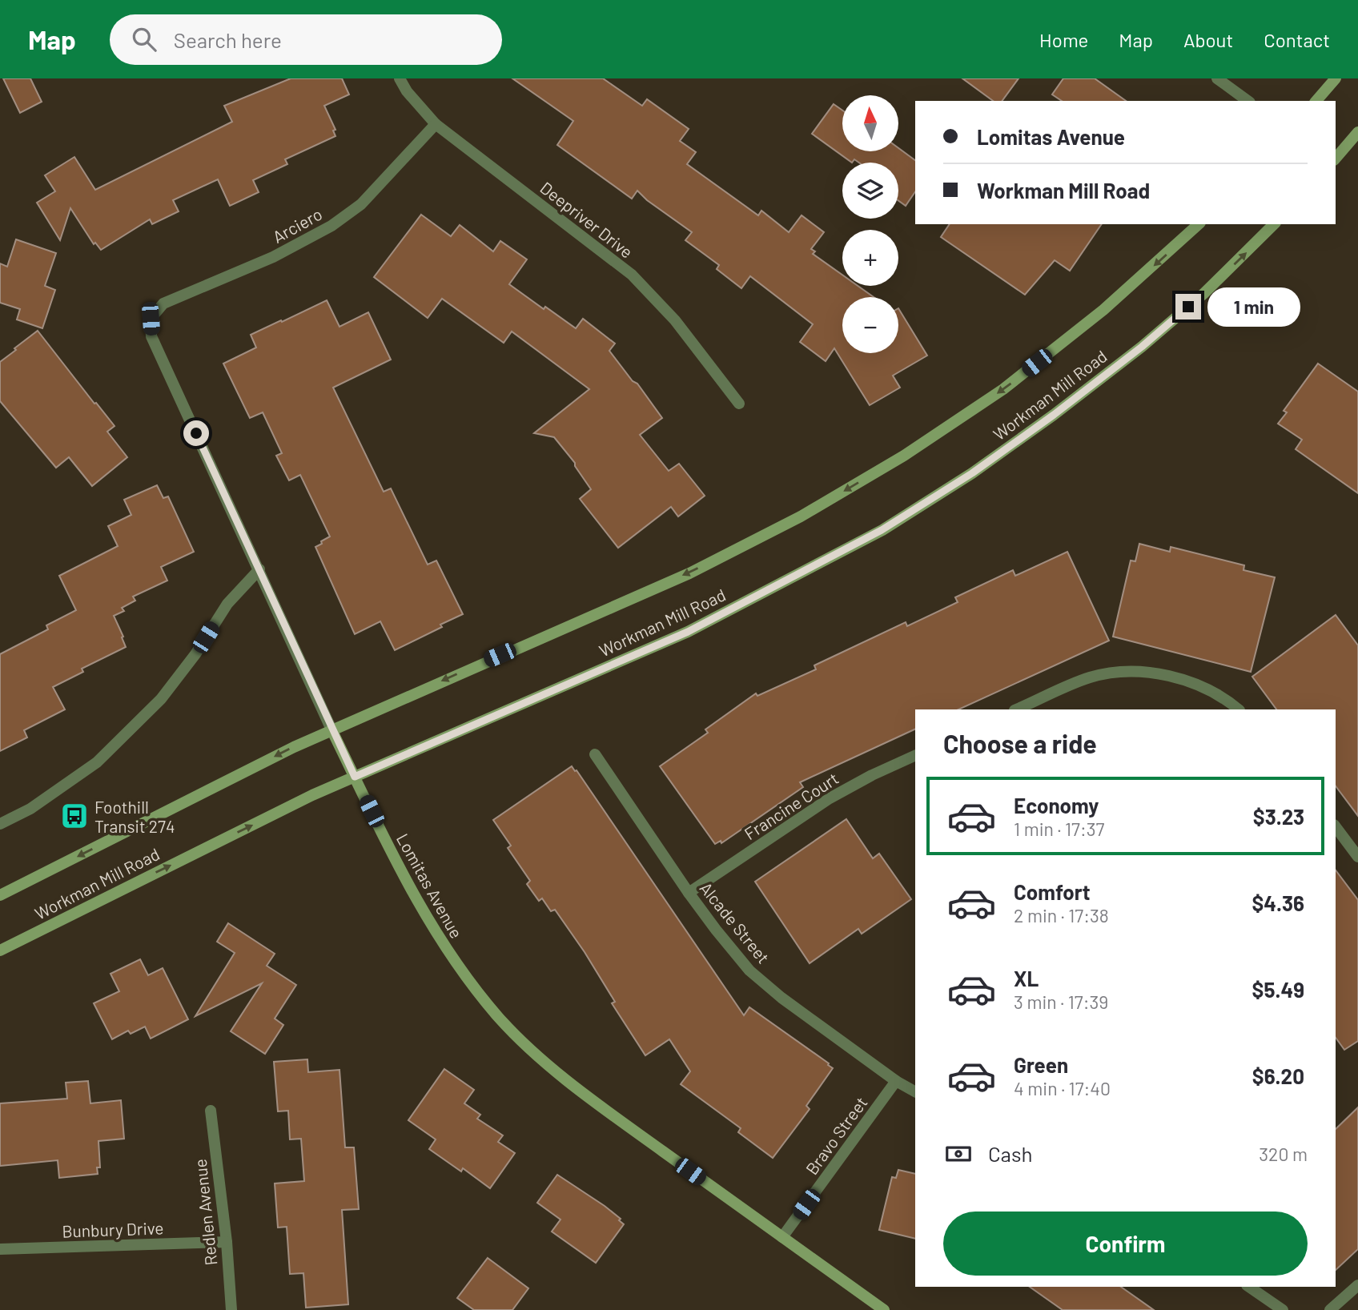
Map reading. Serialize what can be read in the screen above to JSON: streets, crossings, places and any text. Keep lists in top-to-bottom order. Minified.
{"streets":{"main road":["Workman Mill Road","Lomitas Avenue"],"street":["Deepriver Drive","Arciero","Francine Court","Alcade Street","Bravo Street","Redlen Avenue","Bunbury Drive"]},"crossings":[["Deepriver Drive","Arciero"],["Arciero","Lomitas Avenue"],["Workman Mill Road","Lomitas Avenue"],["Francine Court","Alcade Street"],["Lomitas Avenue","Bravo Street"],["Alcade Street","Bravo Street"],["Redlen Avenue","Bunbury Drive"]],"places":{"bus stop":["Foothill Transit 274"]},"north":"top","page":{"header":"Map","search":"Search here","nav":["Home","Map","About","Contact"],"map_buttons":["+","−"],"banner":["Lomitas Avenue","Workman Mill Road"],"bubble":"1 min","heading":"Choose a ride","list":[{"name":"Economy","note":"1 min · 17:37","value":"$3.23"},{"name":"Comfort","note":"2 min · 17:38","value":"$4.36"},{"name":"XL","note":"3 min · 17:39","value":"$5.49"},{"name":"Green","note":"4 min · 17:40","value":"$6.20"}],"pay":["Cash","320 m"],"buttons":"Confirm"}}
